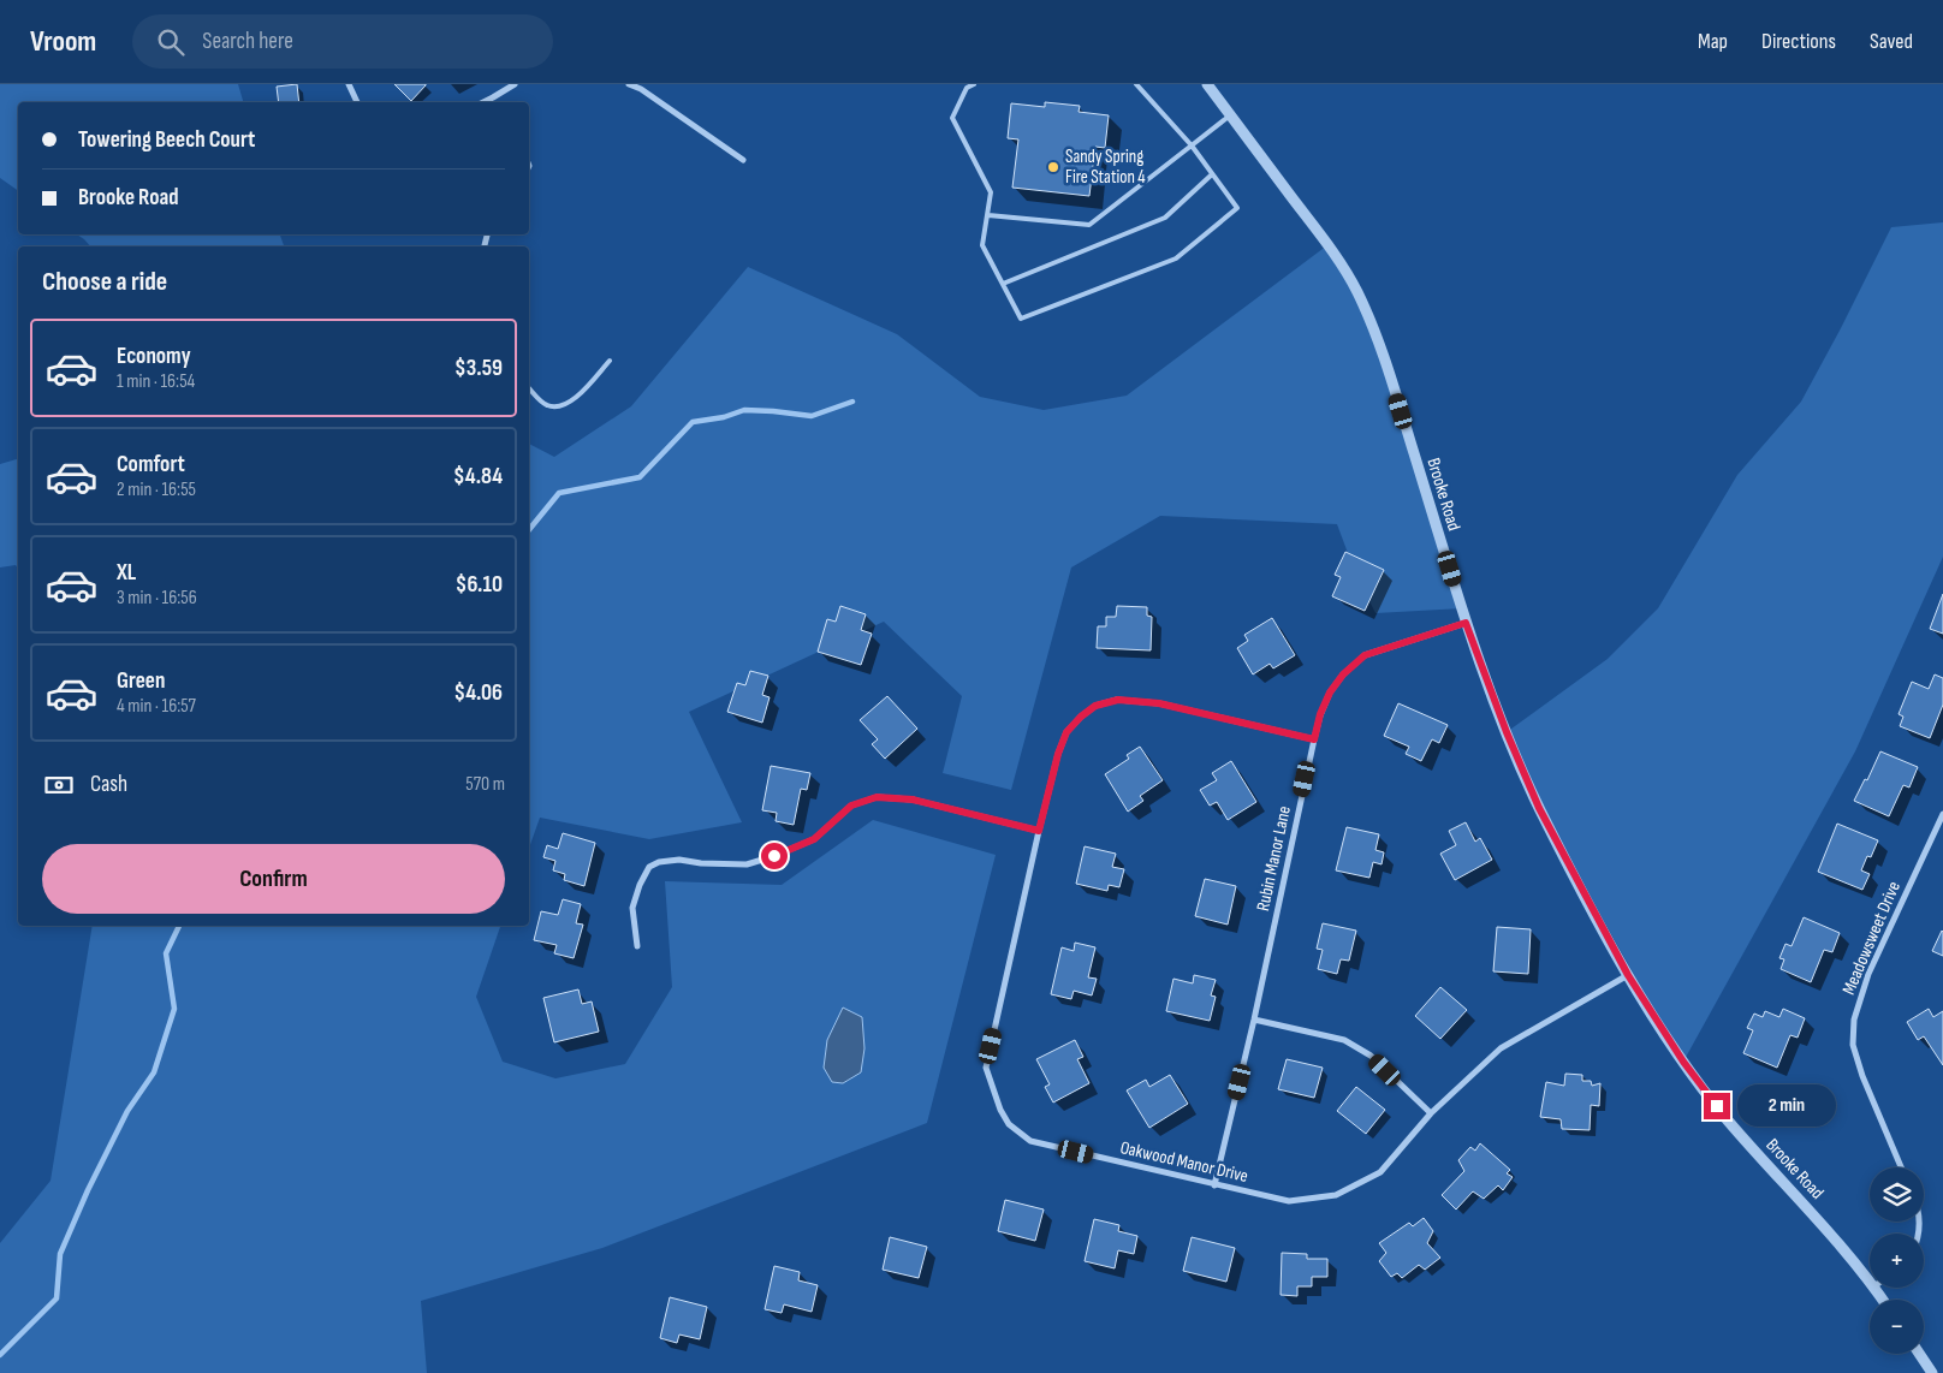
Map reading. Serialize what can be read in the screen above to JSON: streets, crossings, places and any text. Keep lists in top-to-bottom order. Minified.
{"streets":{"street":["Brooke Road","Rubin Manor Lane","Meadowsweet Drive","Oakwood Manor Drive"]},"crossings":[["Brooke Road","Rubin Manor Lane"],["Brooke Road","Oakwood Manor Drive"],["Rubin Manor Lane","Oakwood Manor Drive"]],"places":["Sandy Spring Fire Station 4"],"page":{"header":"Vroom","search":"Search here","nav":["Map","Directions","Saved"],"banner":["Towering Beech Court","Brooke Road"],"heading":"Choose a ride","list":[{"name":"Economy","note":"1 min · 16:54","value":"$3.59"},{"name":"Comfort","note":"2 min · 16:55","value":"$4.84"},{"name":"XL","note":"3 min · 16:56","value":"$6.10"},{"name":"Green","note":"4 min · 16:57","value":"$4.06"}],"pay":["Cash","570 m"],"buttons":"Confirm","bubble":"2 min","map_buttons":["+","−"]}}
